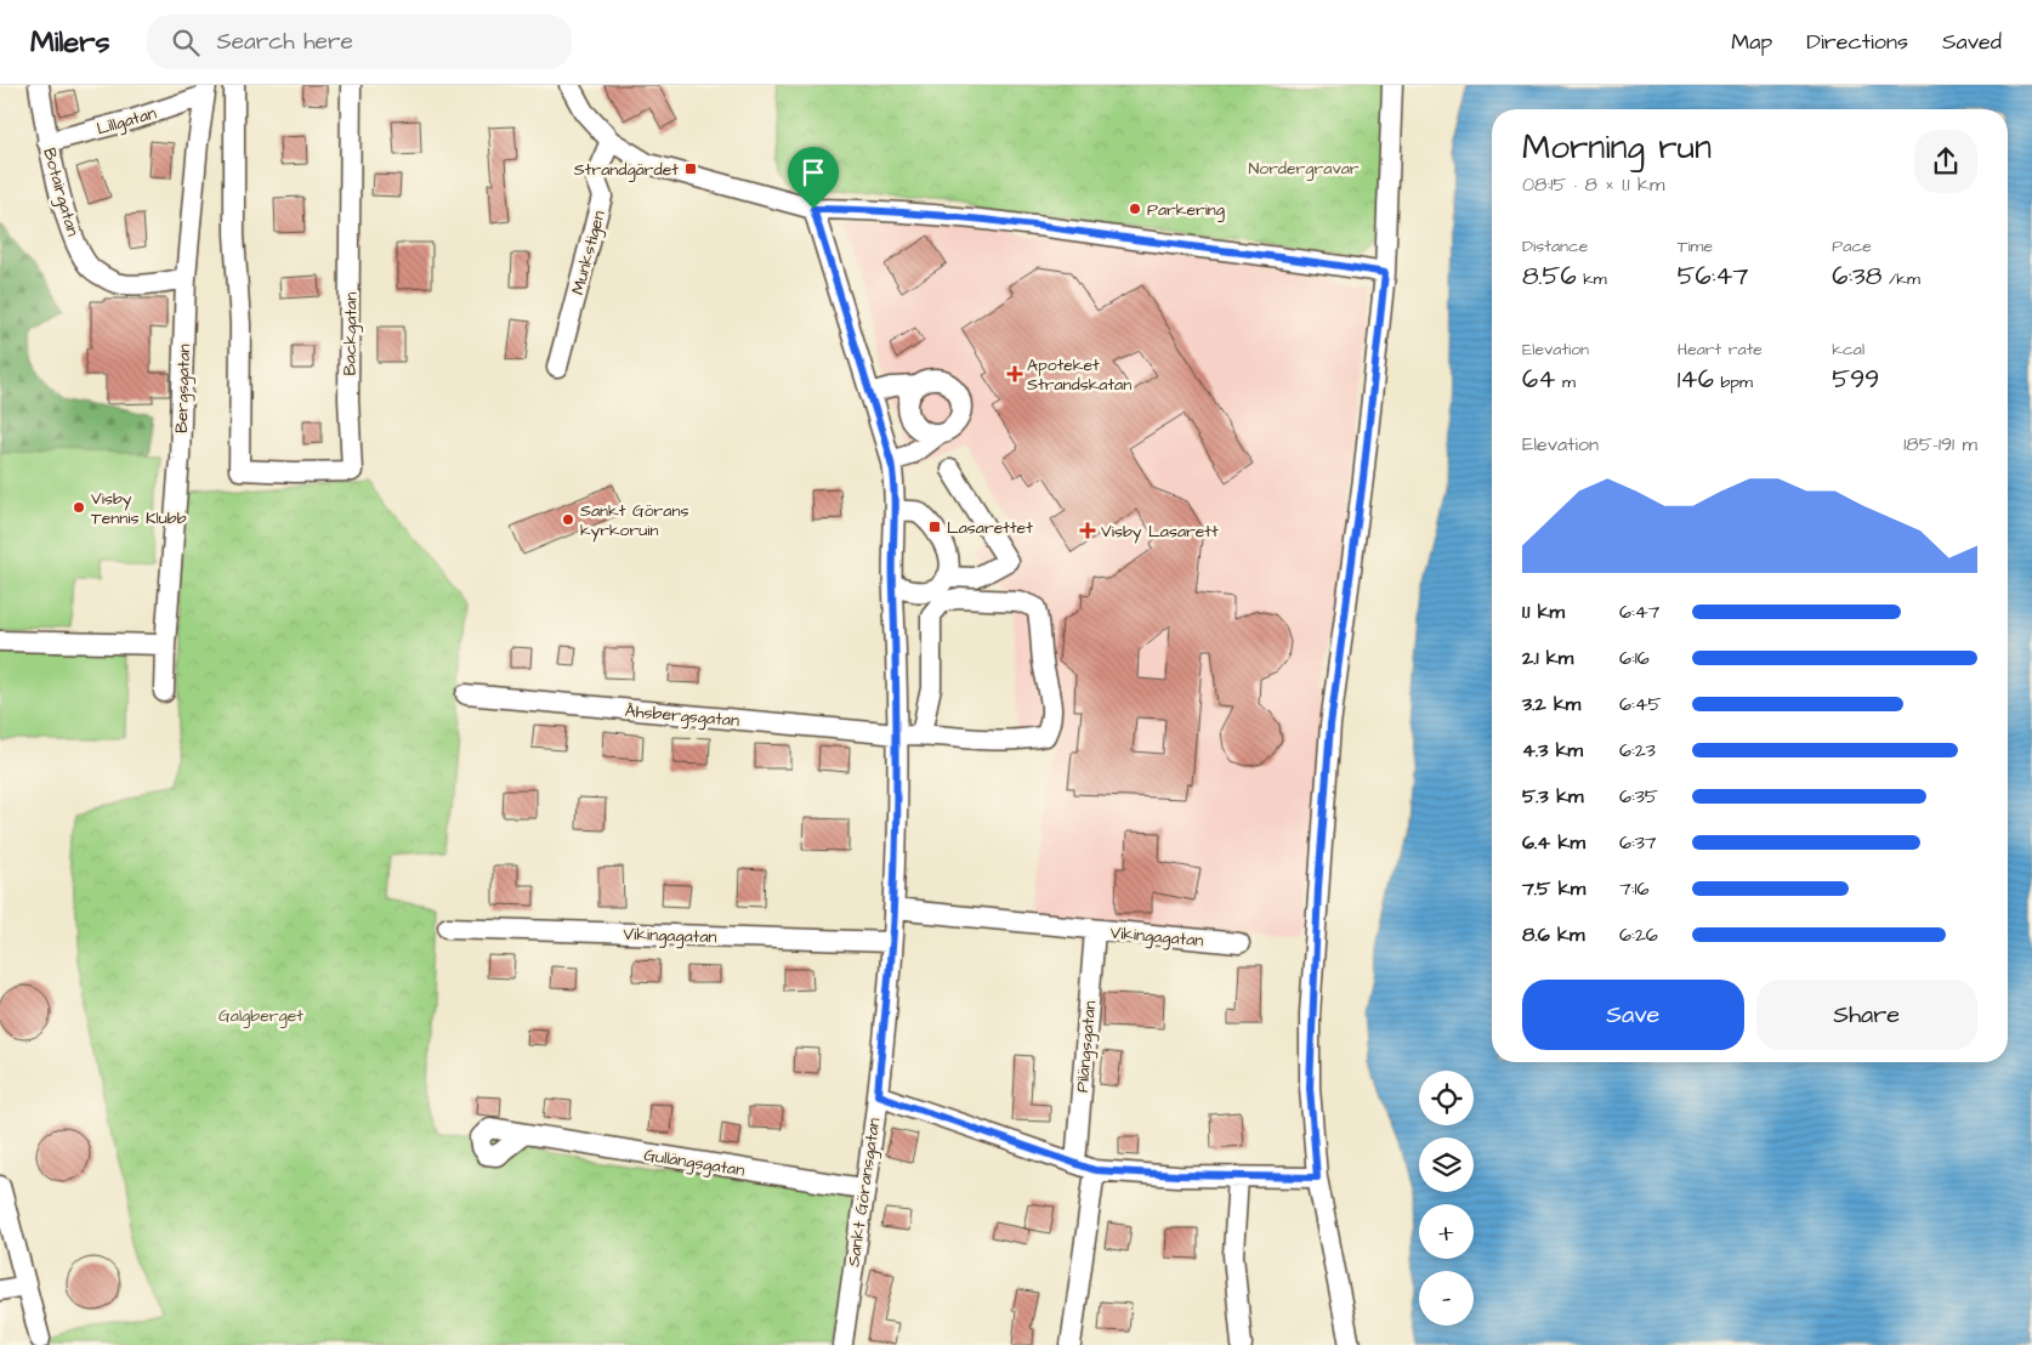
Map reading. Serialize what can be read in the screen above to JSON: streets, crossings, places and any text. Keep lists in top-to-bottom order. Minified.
{"streets":{"street":["Lillgatan","Botairgatan","Munkstigen","Backgatan","Bergsgatan","Åhsbergsgatan","Vikingagatan","Pilängsgatan","Gullängsgatan","Sankt Göransgatan"]},"crossings":[["Lillgatan","Botairgatan"],["Lillgatan","Bergsgatan"],["Botairgatan","Bergsgatan"],["Åhsbergsgatan","Sankt Göransgatan"],["Vikingagatan","Pilängsgatan"],["Vikingagatan","Sankt Göransgatan"],["Gullängsgatan","Sankt Göransgatan"]],"parks":["Nordergravar","Galgberget"],"places":{"transit":["Strandgärdet","Lasarettet"],"other":["Parkering","Visby Tennis Klubb","Sankt Görans kyrkoruin"],"health":["Apoteket Strandskatan","Visby Lasarett"]},"page":{"header":"Milers","search":"Search here","nav":["Map","Directions","Saved"],"heading":["Morning run","08:15 · 8 × 1.1 km"],"stats":[["Distance","8.56 km"],["Time","56:47"],["Pace","6:38 /km"],["Elevation","64 m"],["Heart rate","146 bpm"],["kcal","599"]],"chart":["Elevation","185–191 m"],"list":[{"name":"1.1 km","note":"6:47"},{"name":"2.1 km","note":"6:16"},{"name":"3.2 km","note":"6:45"},{"name":"4.3 km","note":"6:23"},{"name":"5.3 km","note":"6:35"},{"name":"6.4 km","note":"6:37"},{"name":"7.5 km","note":"7:16"},{"name":"8.6 km","note":"6:26"}],"buttons":["Save","Share"],"map_buttons":["+","−"]}}
